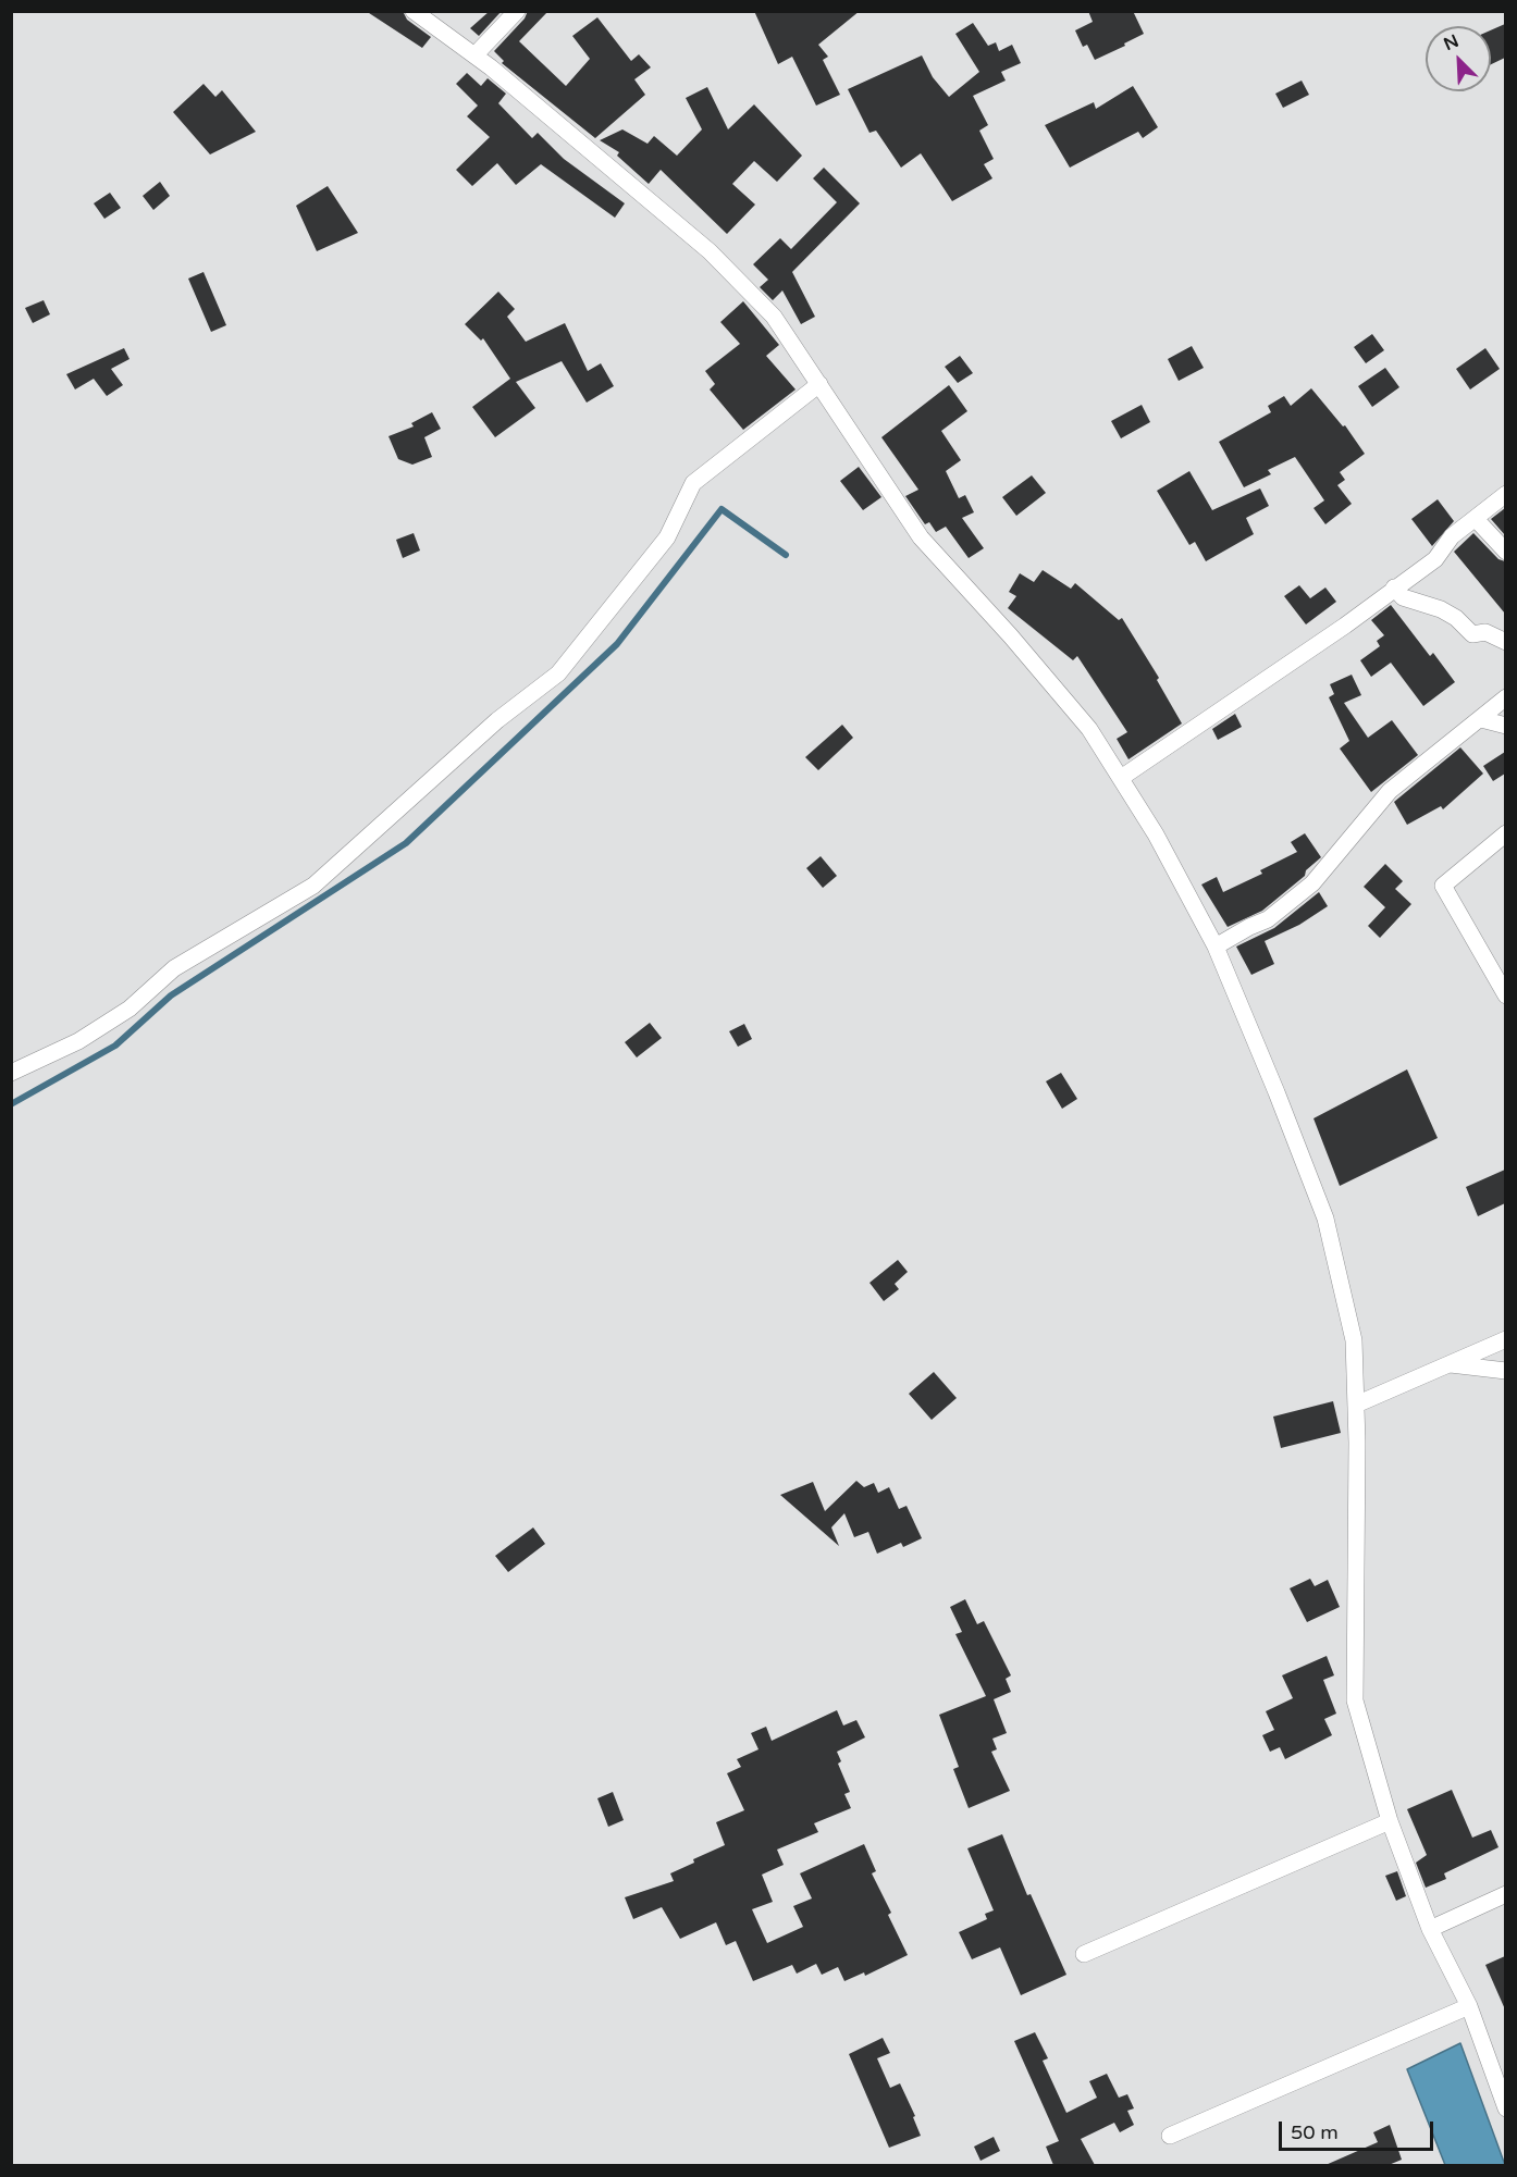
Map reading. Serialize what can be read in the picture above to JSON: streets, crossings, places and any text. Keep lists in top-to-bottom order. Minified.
{"scale_bar":"50 m","north":"top left"}
